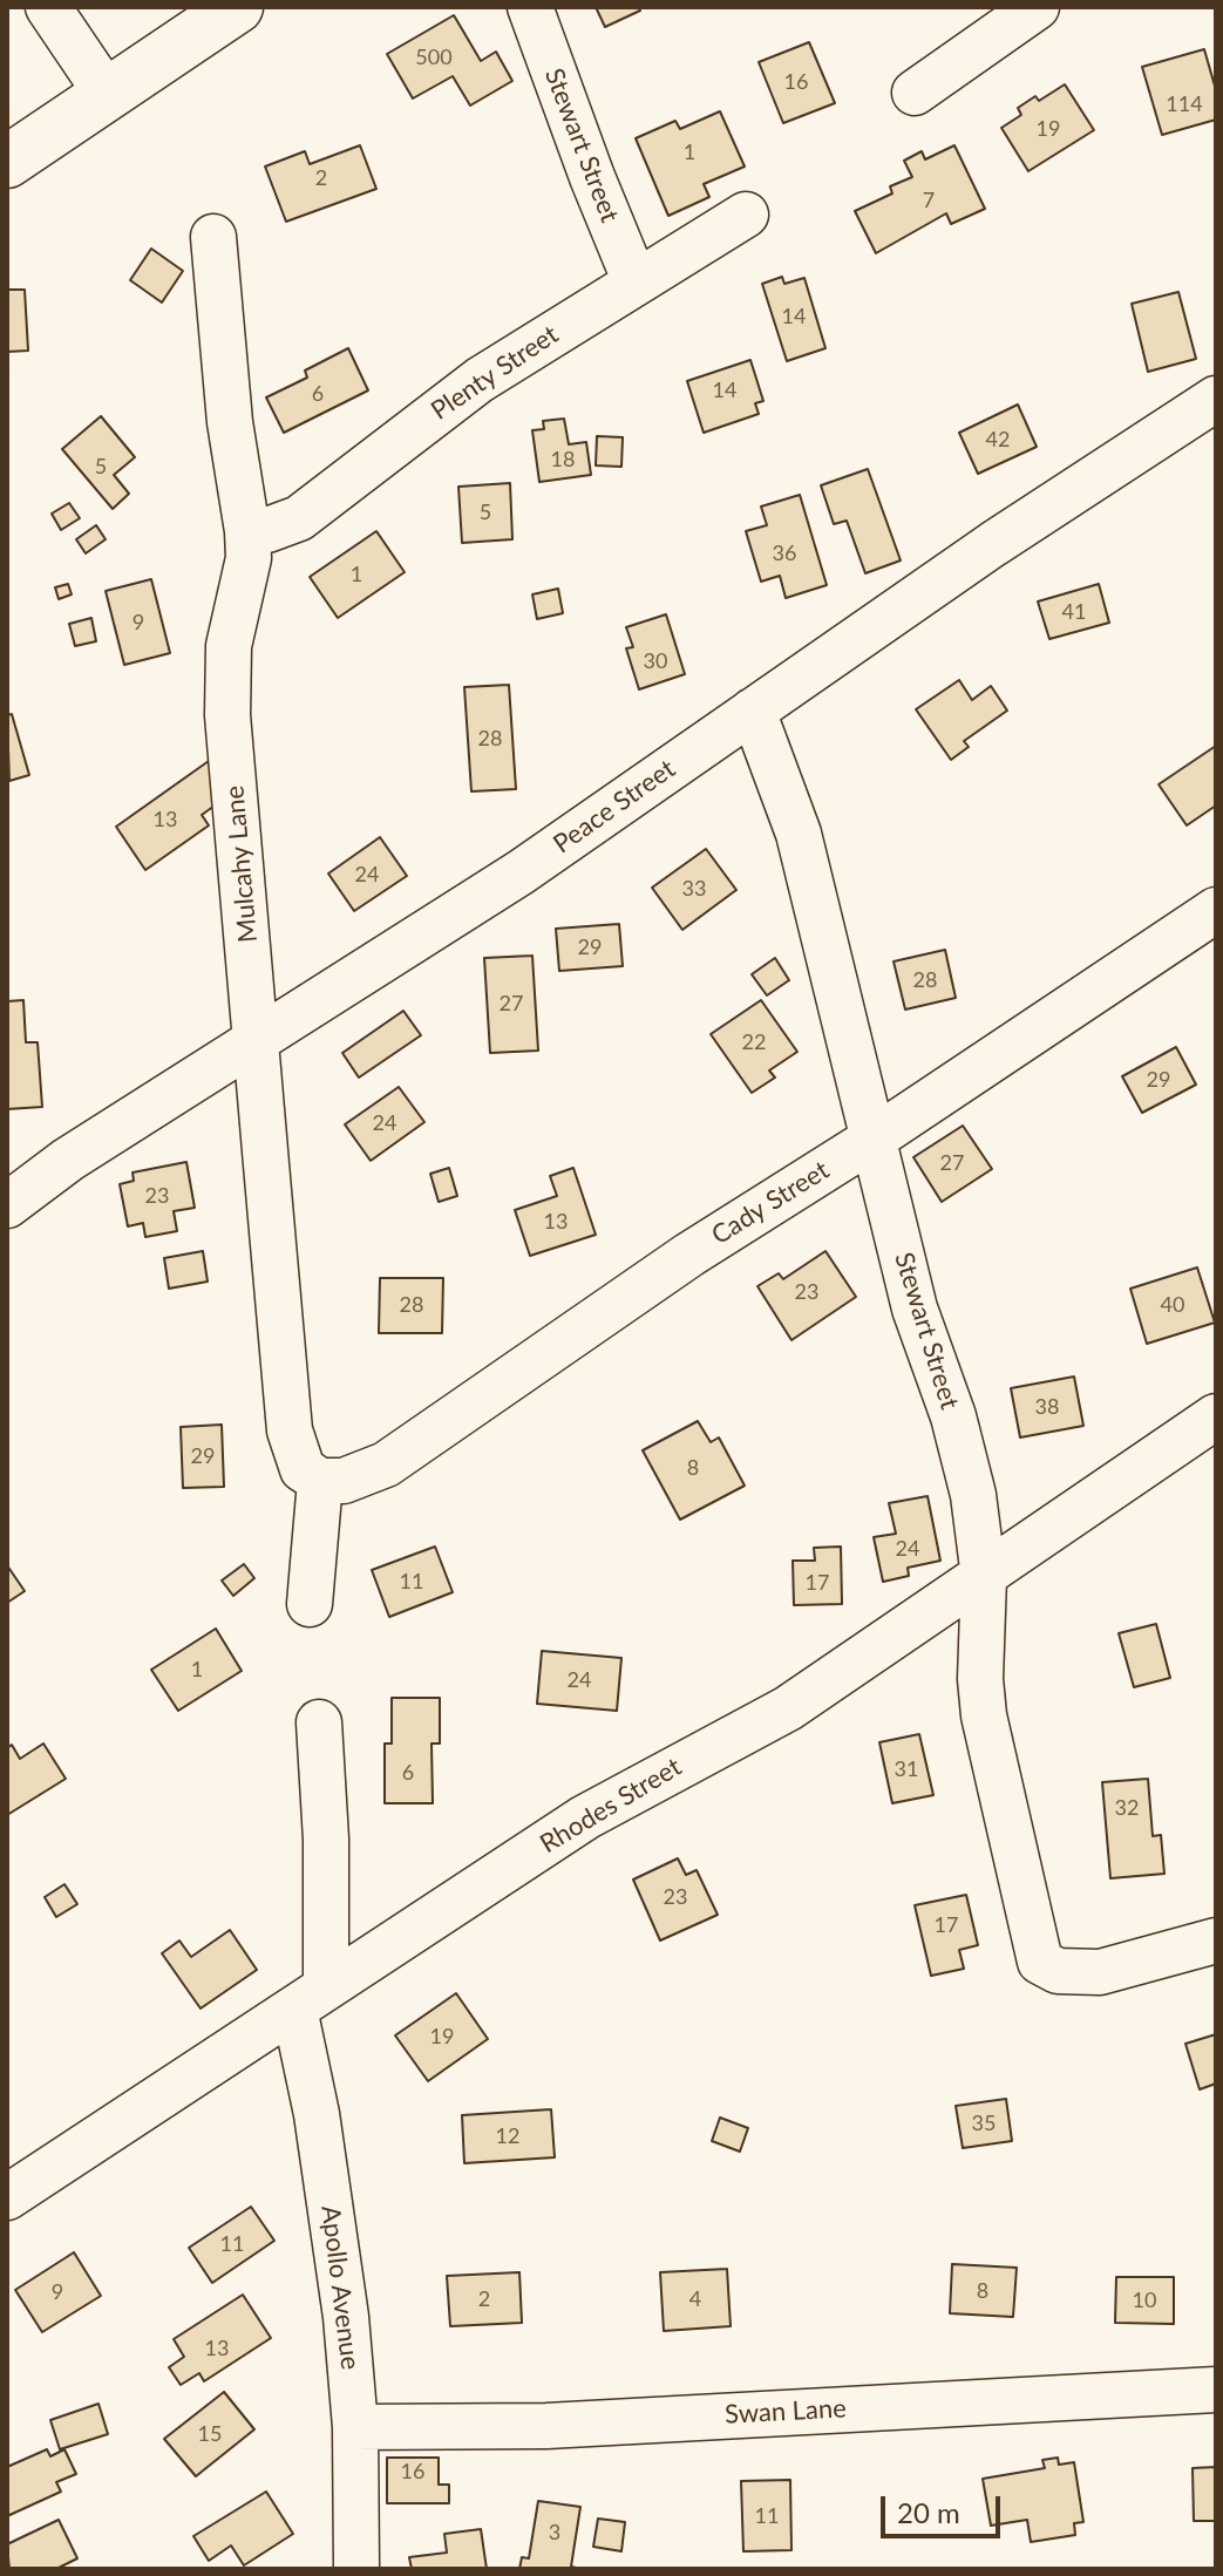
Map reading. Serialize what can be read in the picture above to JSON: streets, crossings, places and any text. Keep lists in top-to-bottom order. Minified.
{"streets":{"street":["Stewart Street","Plenty Street","Peace Street","Mulcahy Lane","Cady Street","Rhodes Street","Apollo Avenue","Swan Lane"]},"crossings":[["Stewart Street","Plenty Street"],["Stewart Street","Peace Street"],["Stewart Street","Cady Street"],["Stewart Street","Rhodes Street"],["Plenty Street","Mulcahy Lane"],["Peace Street","Mulcahy Lane"],["Mulcahy Lane","Cady Street"],["Rhodes Street","Apollo Avenue"],["Apollo Avenue","Swan Lane"]],"house_numbers":["500","16","114","19","1","2","7","14","14","6","42","18","5","5","36","1","41","9","30","28","13","24","33","29","28","27","22","29","24","27","23","13","23","28","40","38","29","8","24","11","17","1","24","31","6","32","23","17","19","35","12","11","8","9","2","4","10","13","15","16","11","3"],"scale_bar":"20 m"}
